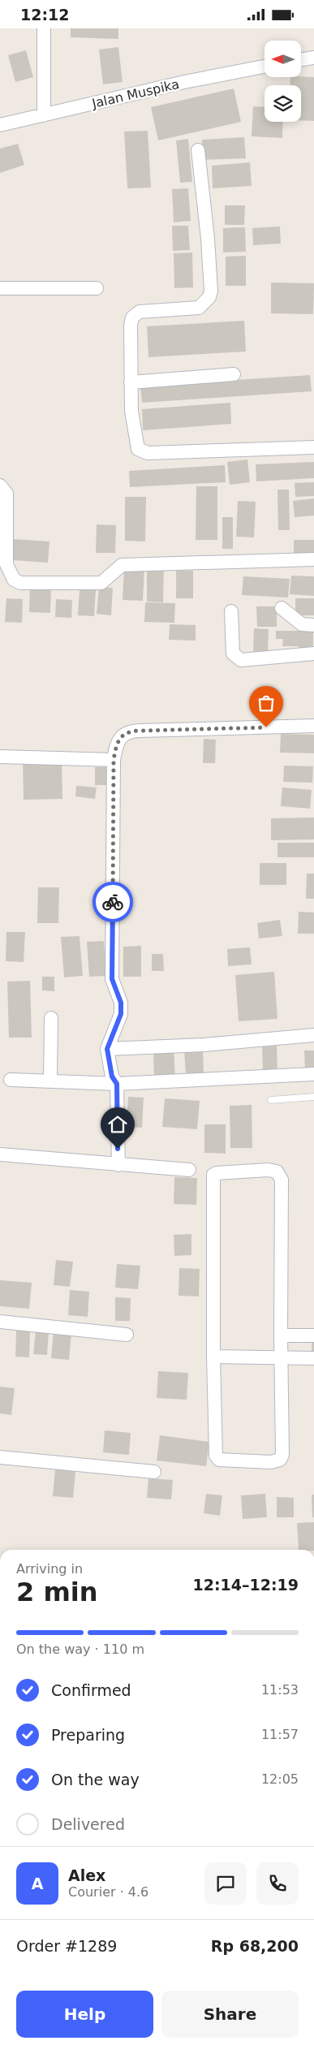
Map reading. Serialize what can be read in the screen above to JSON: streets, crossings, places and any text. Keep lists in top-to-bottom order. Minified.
{"streets":{"street":["Jalan Muspika"]},"north":"left","page":{"status":"12:12","heading":["2 min","Arriving in","12:14–12:19"],"panel":["Alex","Courier · 4.6","Order #1289","Rp 68,200"],"bar":"On the way · 110 m","list":[["Confirmed","11:53"],["Preparing","11:57"],["On the way","12:05"],"Delivered"],"round":"A","buttons":["Help","Share"]}}
